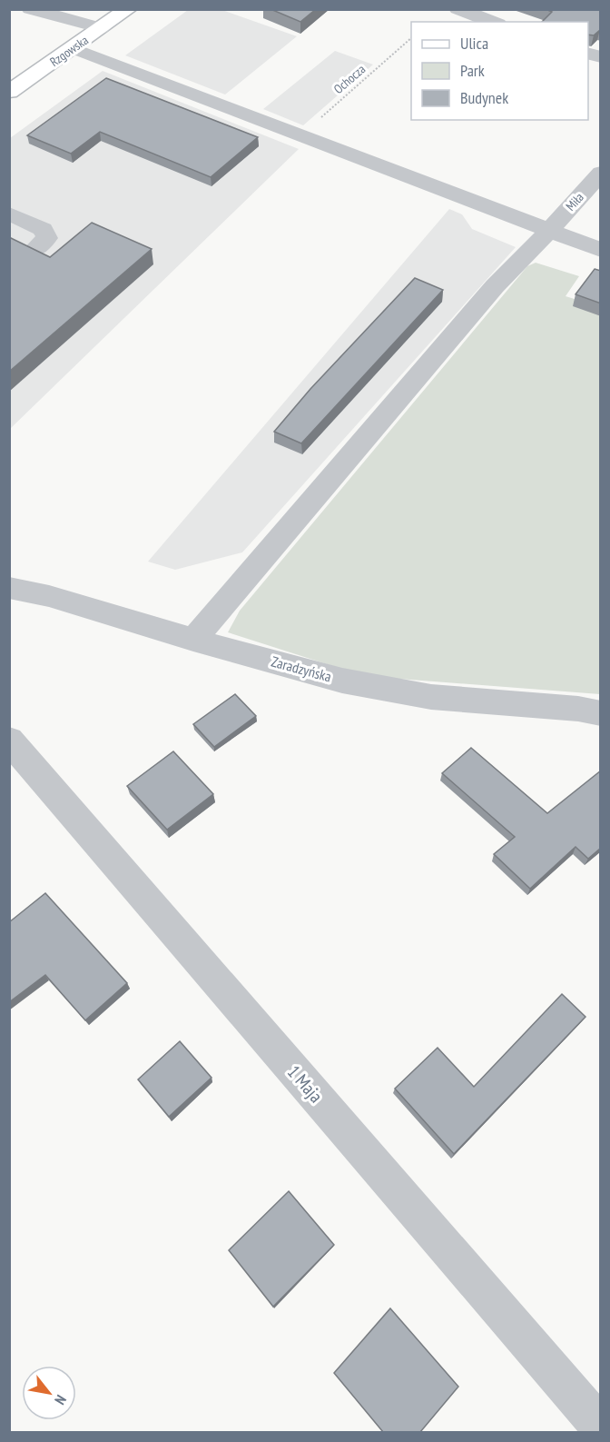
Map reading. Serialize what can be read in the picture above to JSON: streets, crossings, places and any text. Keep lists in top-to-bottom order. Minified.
{"streets":{"main road":["Rzgowska"],"street":["Miła","Zaradzyńska","1 Maja"],"path":["Ochocza"]},"crossings":[["Miła","Zaradzyńska"]],"legend":["Ulica","Park","Budynek"],"north":"bottom right"}
